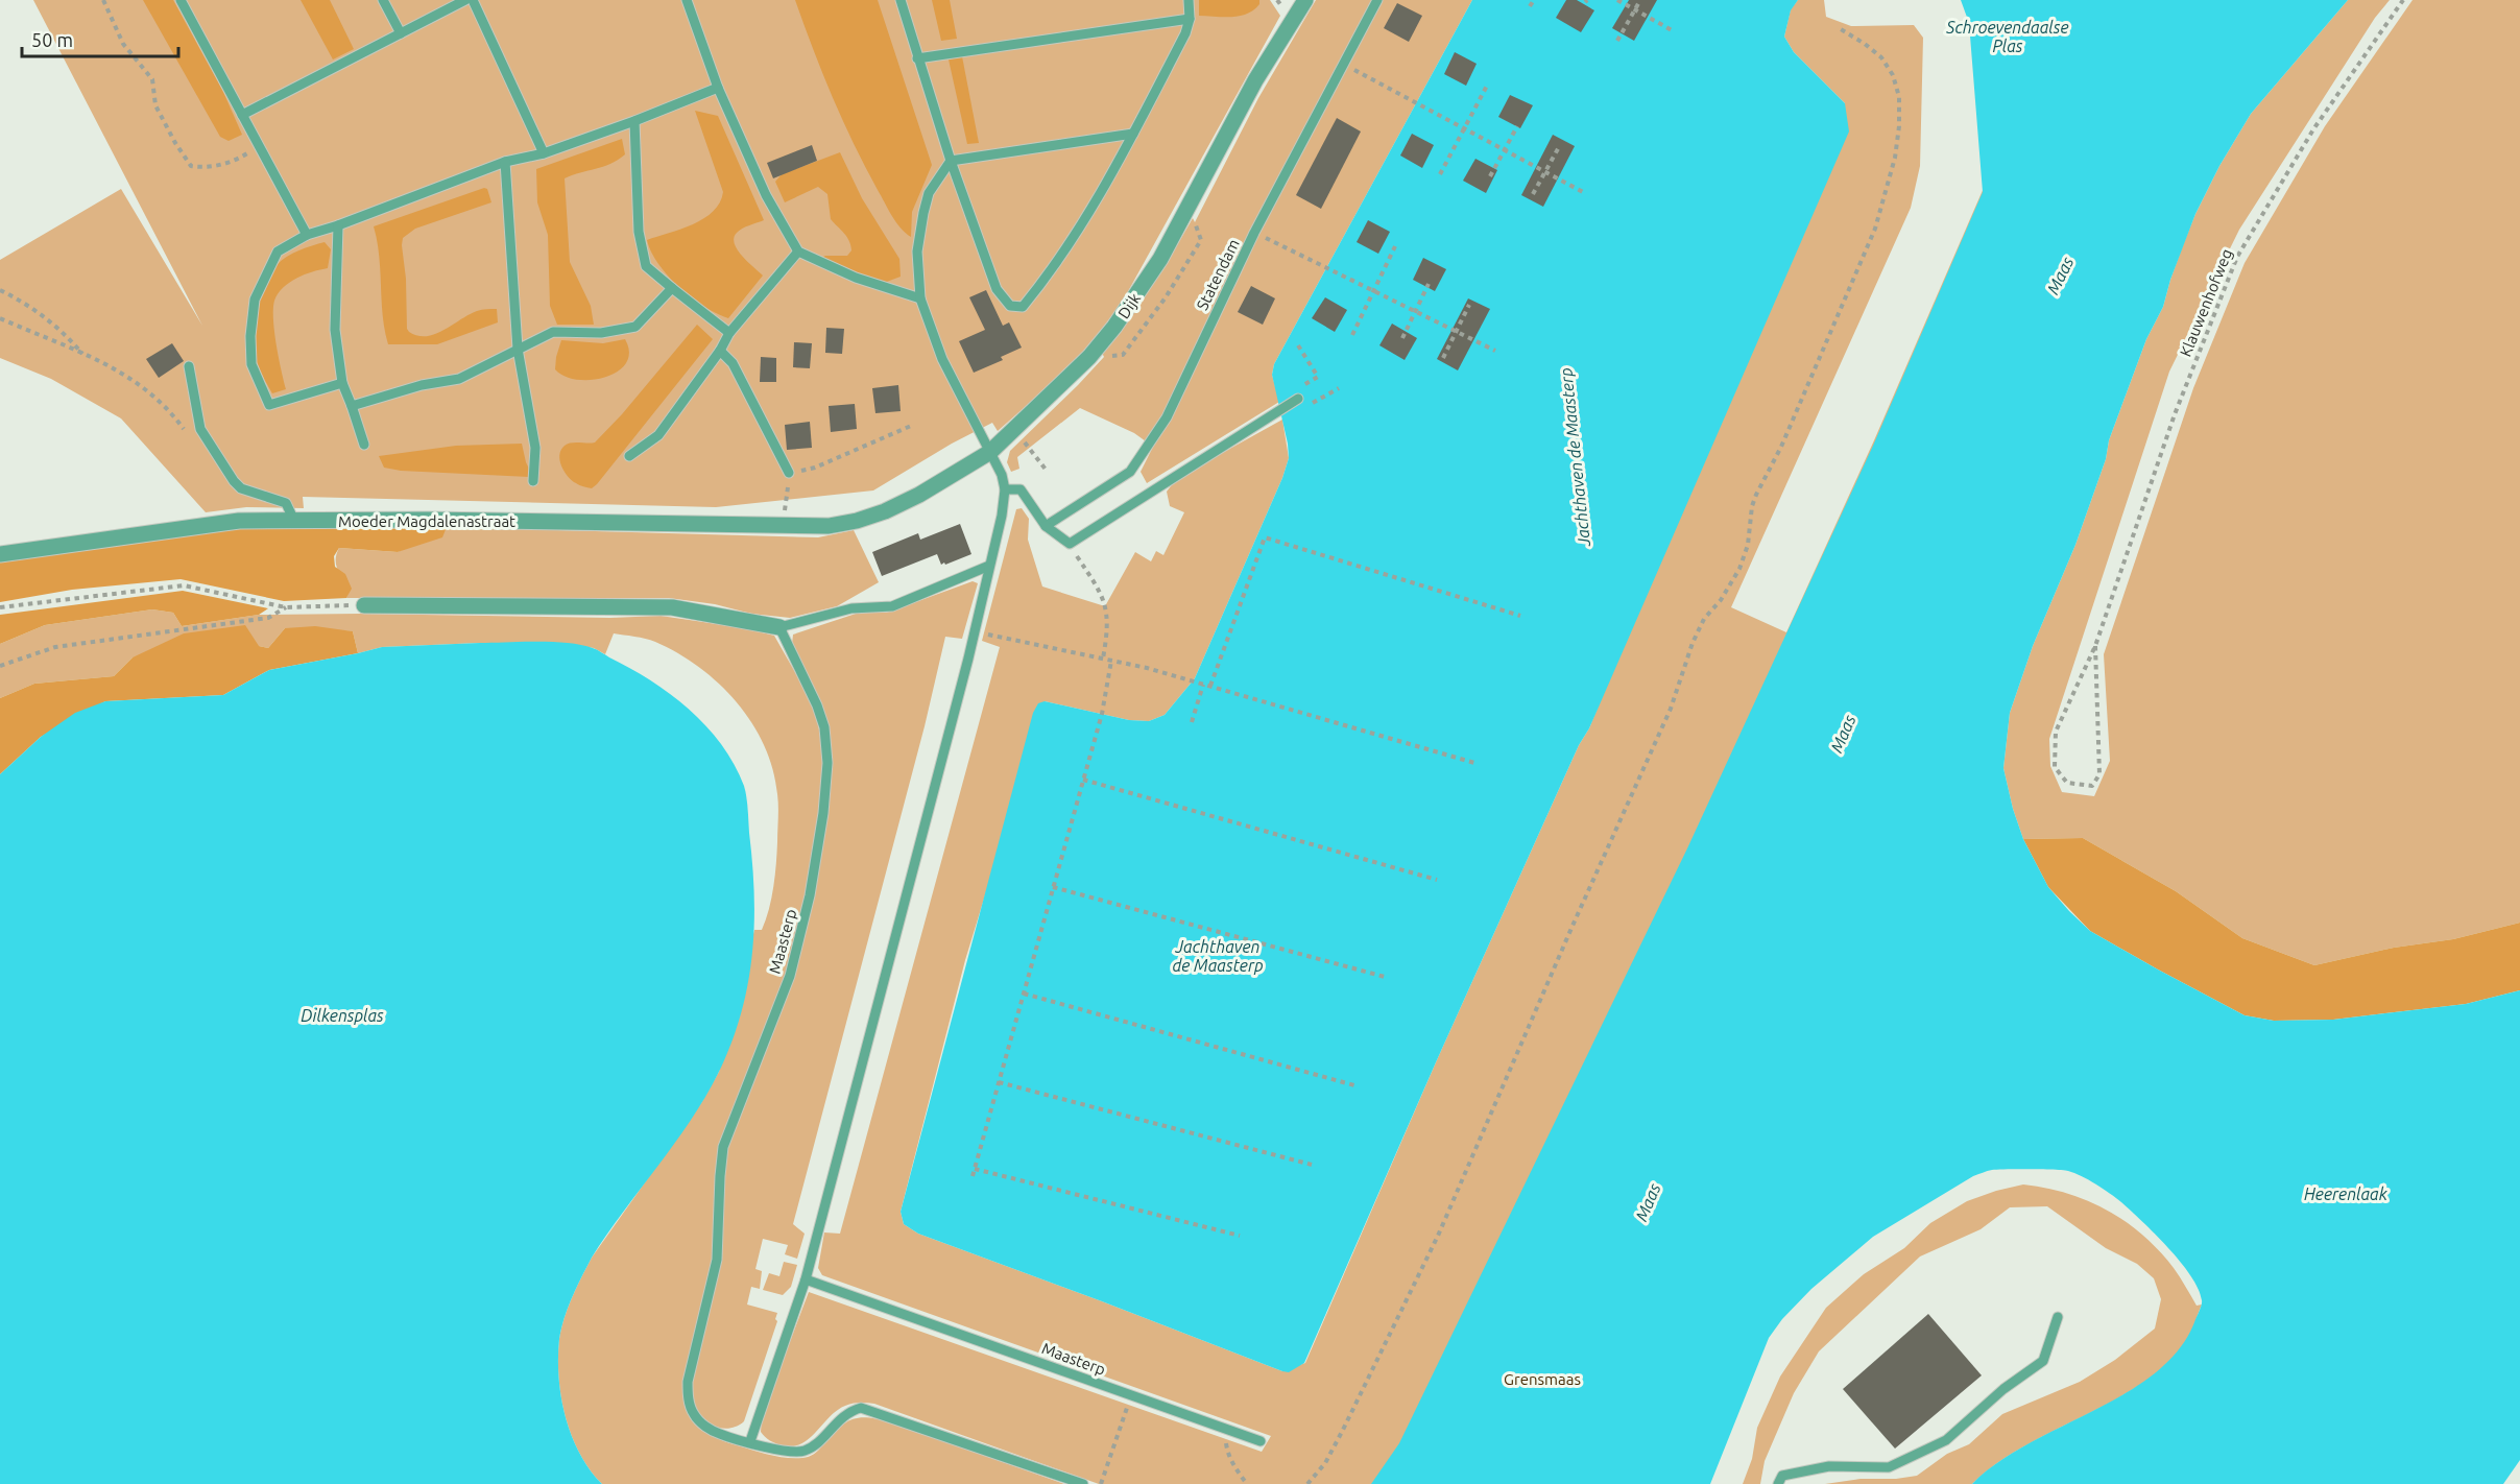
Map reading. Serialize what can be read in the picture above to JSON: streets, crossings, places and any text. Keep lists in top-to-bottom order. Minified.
{"streets":{"street":["Dijk","Moeder Magdalenastraat"],"lane":["Statendam","Maasterp"],"path":["Klauwenhofweg"]},"crossings":[["Dijk","Moeder Magdalenastraat"]],"water":["Schroevendaalse Plas","Maas","Jachthaven de Maasterp","Dilkensplas","Heerenlaak"],"parks":["Grensmaas"],"scale_bar":"50 m"}
